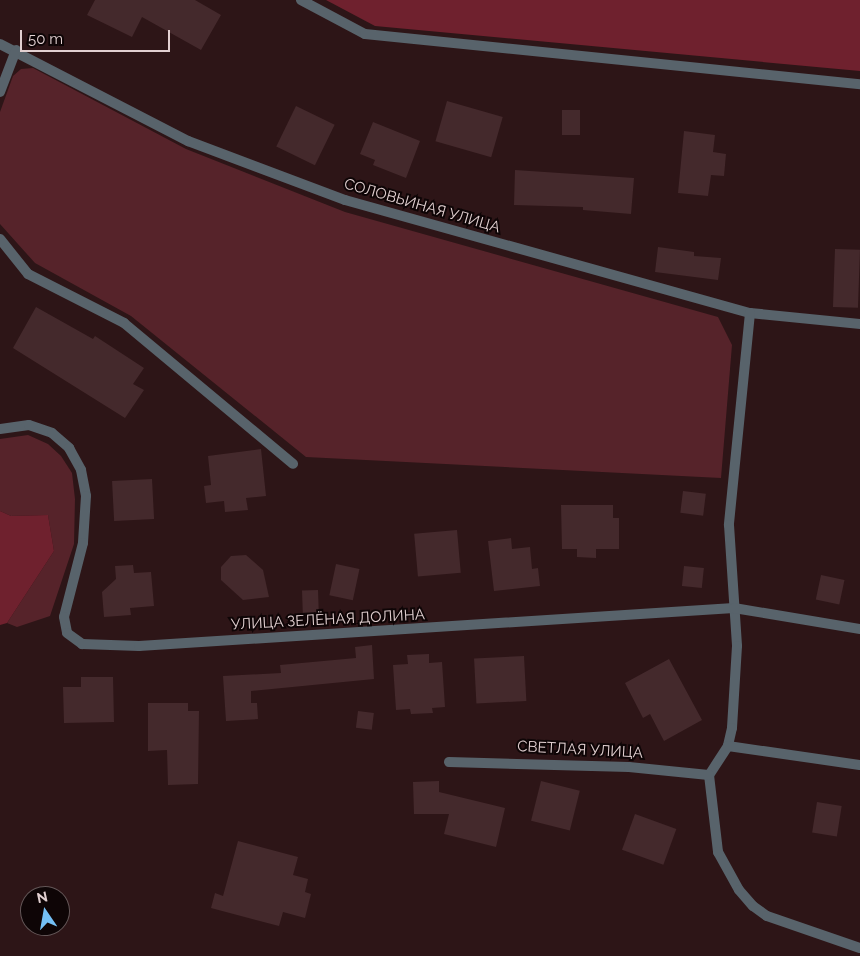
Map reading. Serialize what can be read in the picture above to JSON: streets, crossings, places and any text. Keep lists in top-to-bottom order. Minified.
{"streets":{"street":["СОЛОВЬИНАЯ УЛИЦА","УЛИЦА ЗЕЛЁНАЯ ДОЛИНА","СВЕТЛАЯ УЛИЦА"]},"scale_bar":"50 m","north":"top"}
